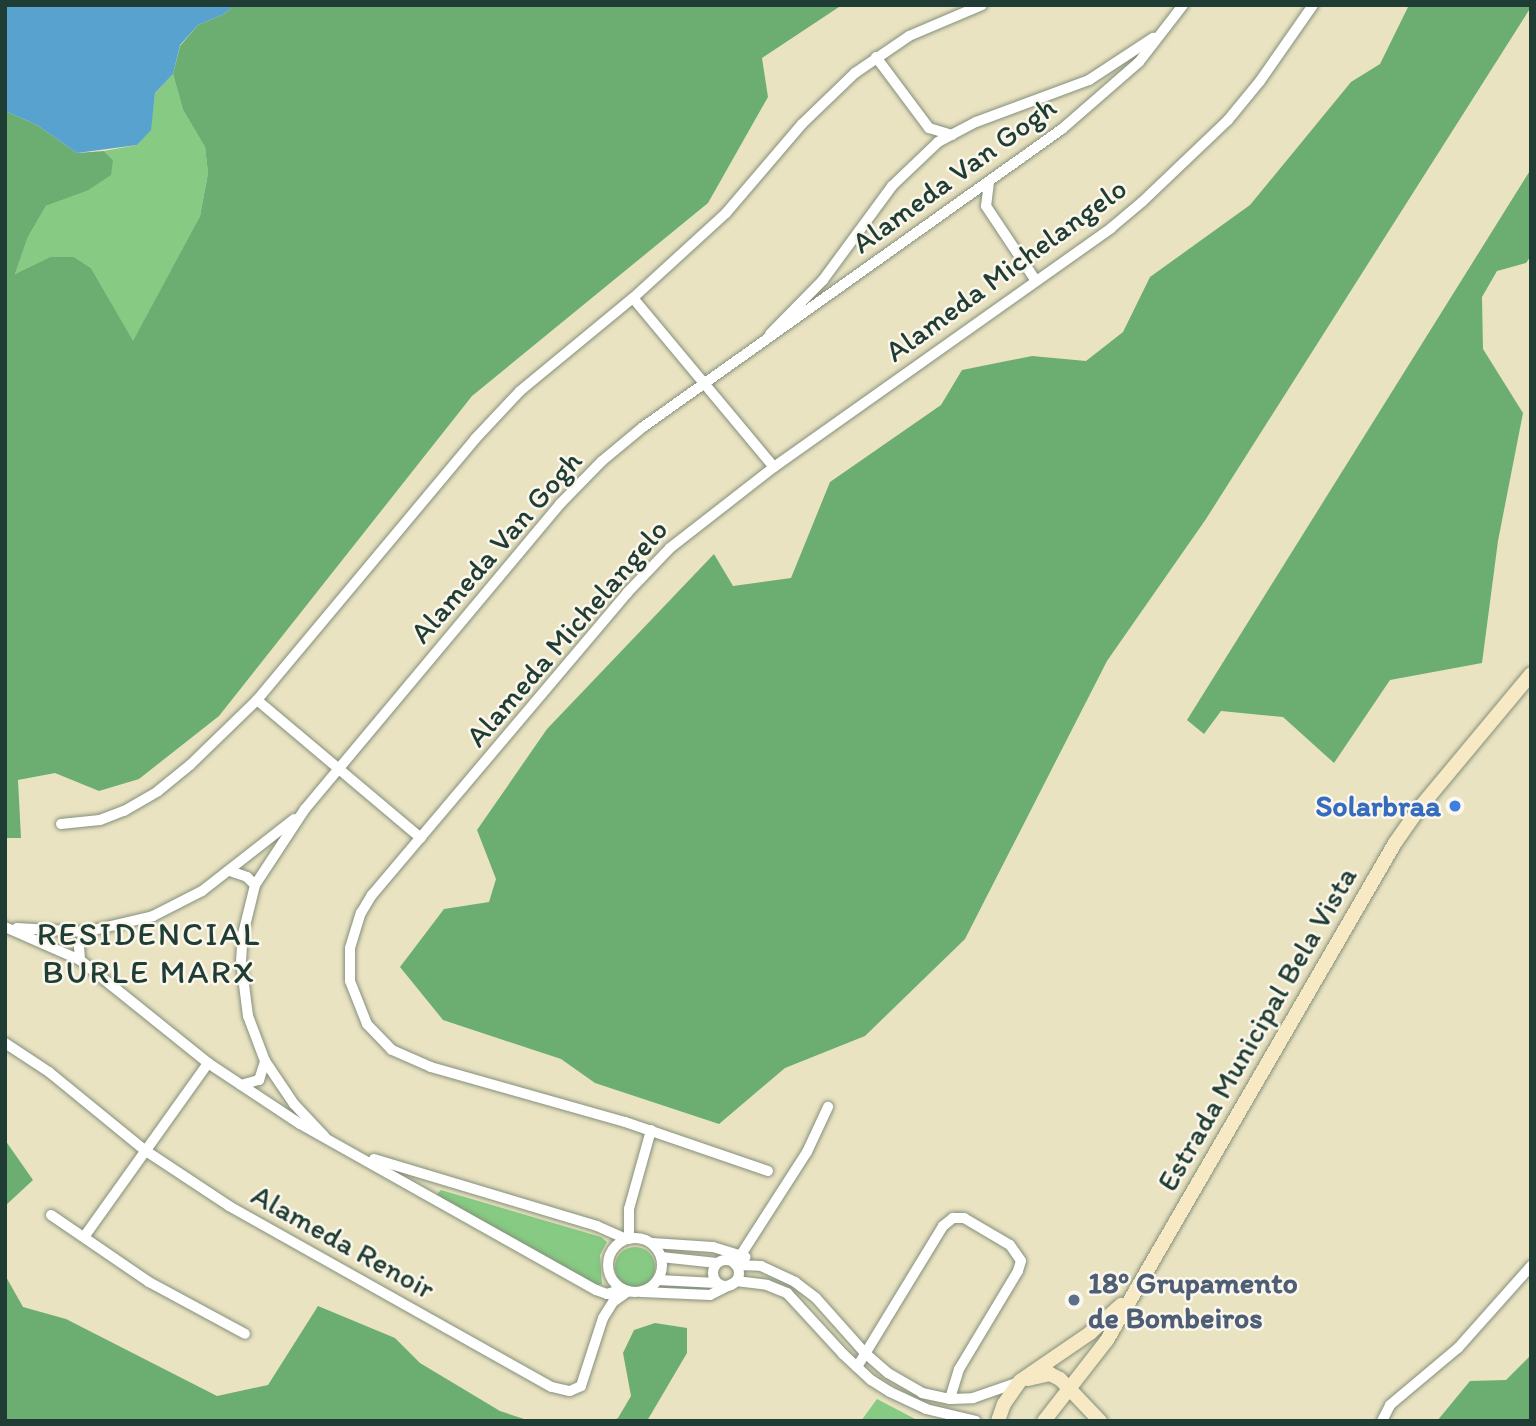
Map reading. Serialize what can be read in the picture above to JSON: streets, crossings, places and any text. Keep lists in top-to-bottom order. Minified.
{"streets":{"main road":["Estrada Municipal Bela Vista"],"street":["Alameda Van Gogh","Alameda Michelangelo","Alameda Renoir"]},"districts":["RESIDENCIAL BURLE MARX"],"places":["Solarbraa","18º Grupamento de Bombeiros"]}
